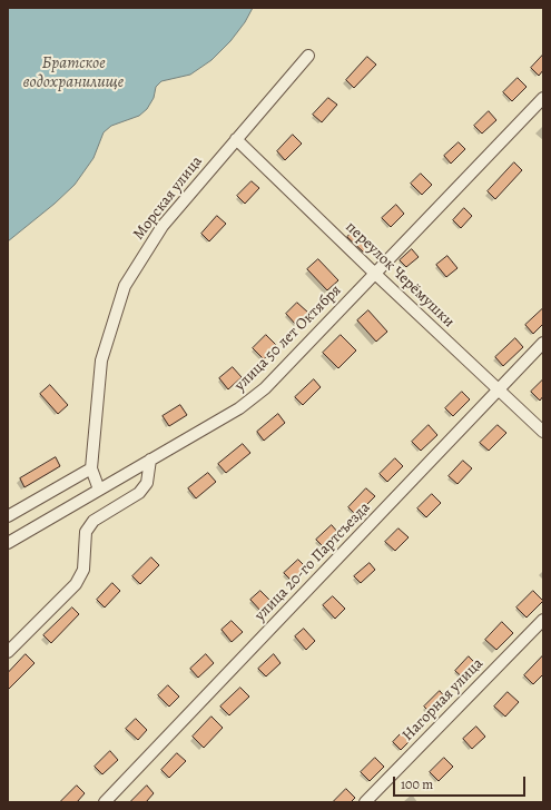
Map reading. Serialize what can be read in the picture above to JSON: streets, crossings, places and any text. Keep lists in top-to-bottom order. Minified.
{"streets":{"street":["Морская улица","переулок Черёмушки","улица 50 лет Октября","улица 20-го Партсъезда","Нагорная улица"]},"crossings":[["Морская улица","переулок Черёмушки"],["Морская улица","улица 50 лет Октября"],["переулок Черёмушки","улица 50 лет Октября"],["переулок Черёмушки","улица 20-го Партсъезда"]],"water":["Братское водохранилище"],"scale_bar":"100 m"}
